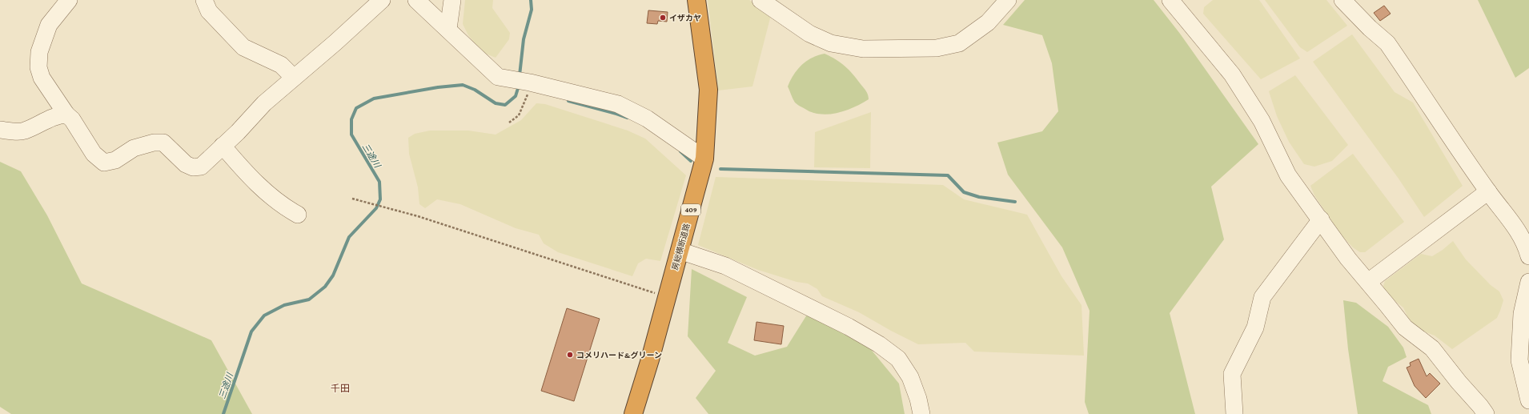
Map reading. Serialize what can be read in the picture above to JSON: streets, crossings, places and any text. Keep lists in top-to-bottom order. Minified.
{"streets":{"highway":["409","房総横断道路"]},"districts":["千田"],"water":["三途川"],"places":["イザカヤ","コメリハード&グリーン"]}
